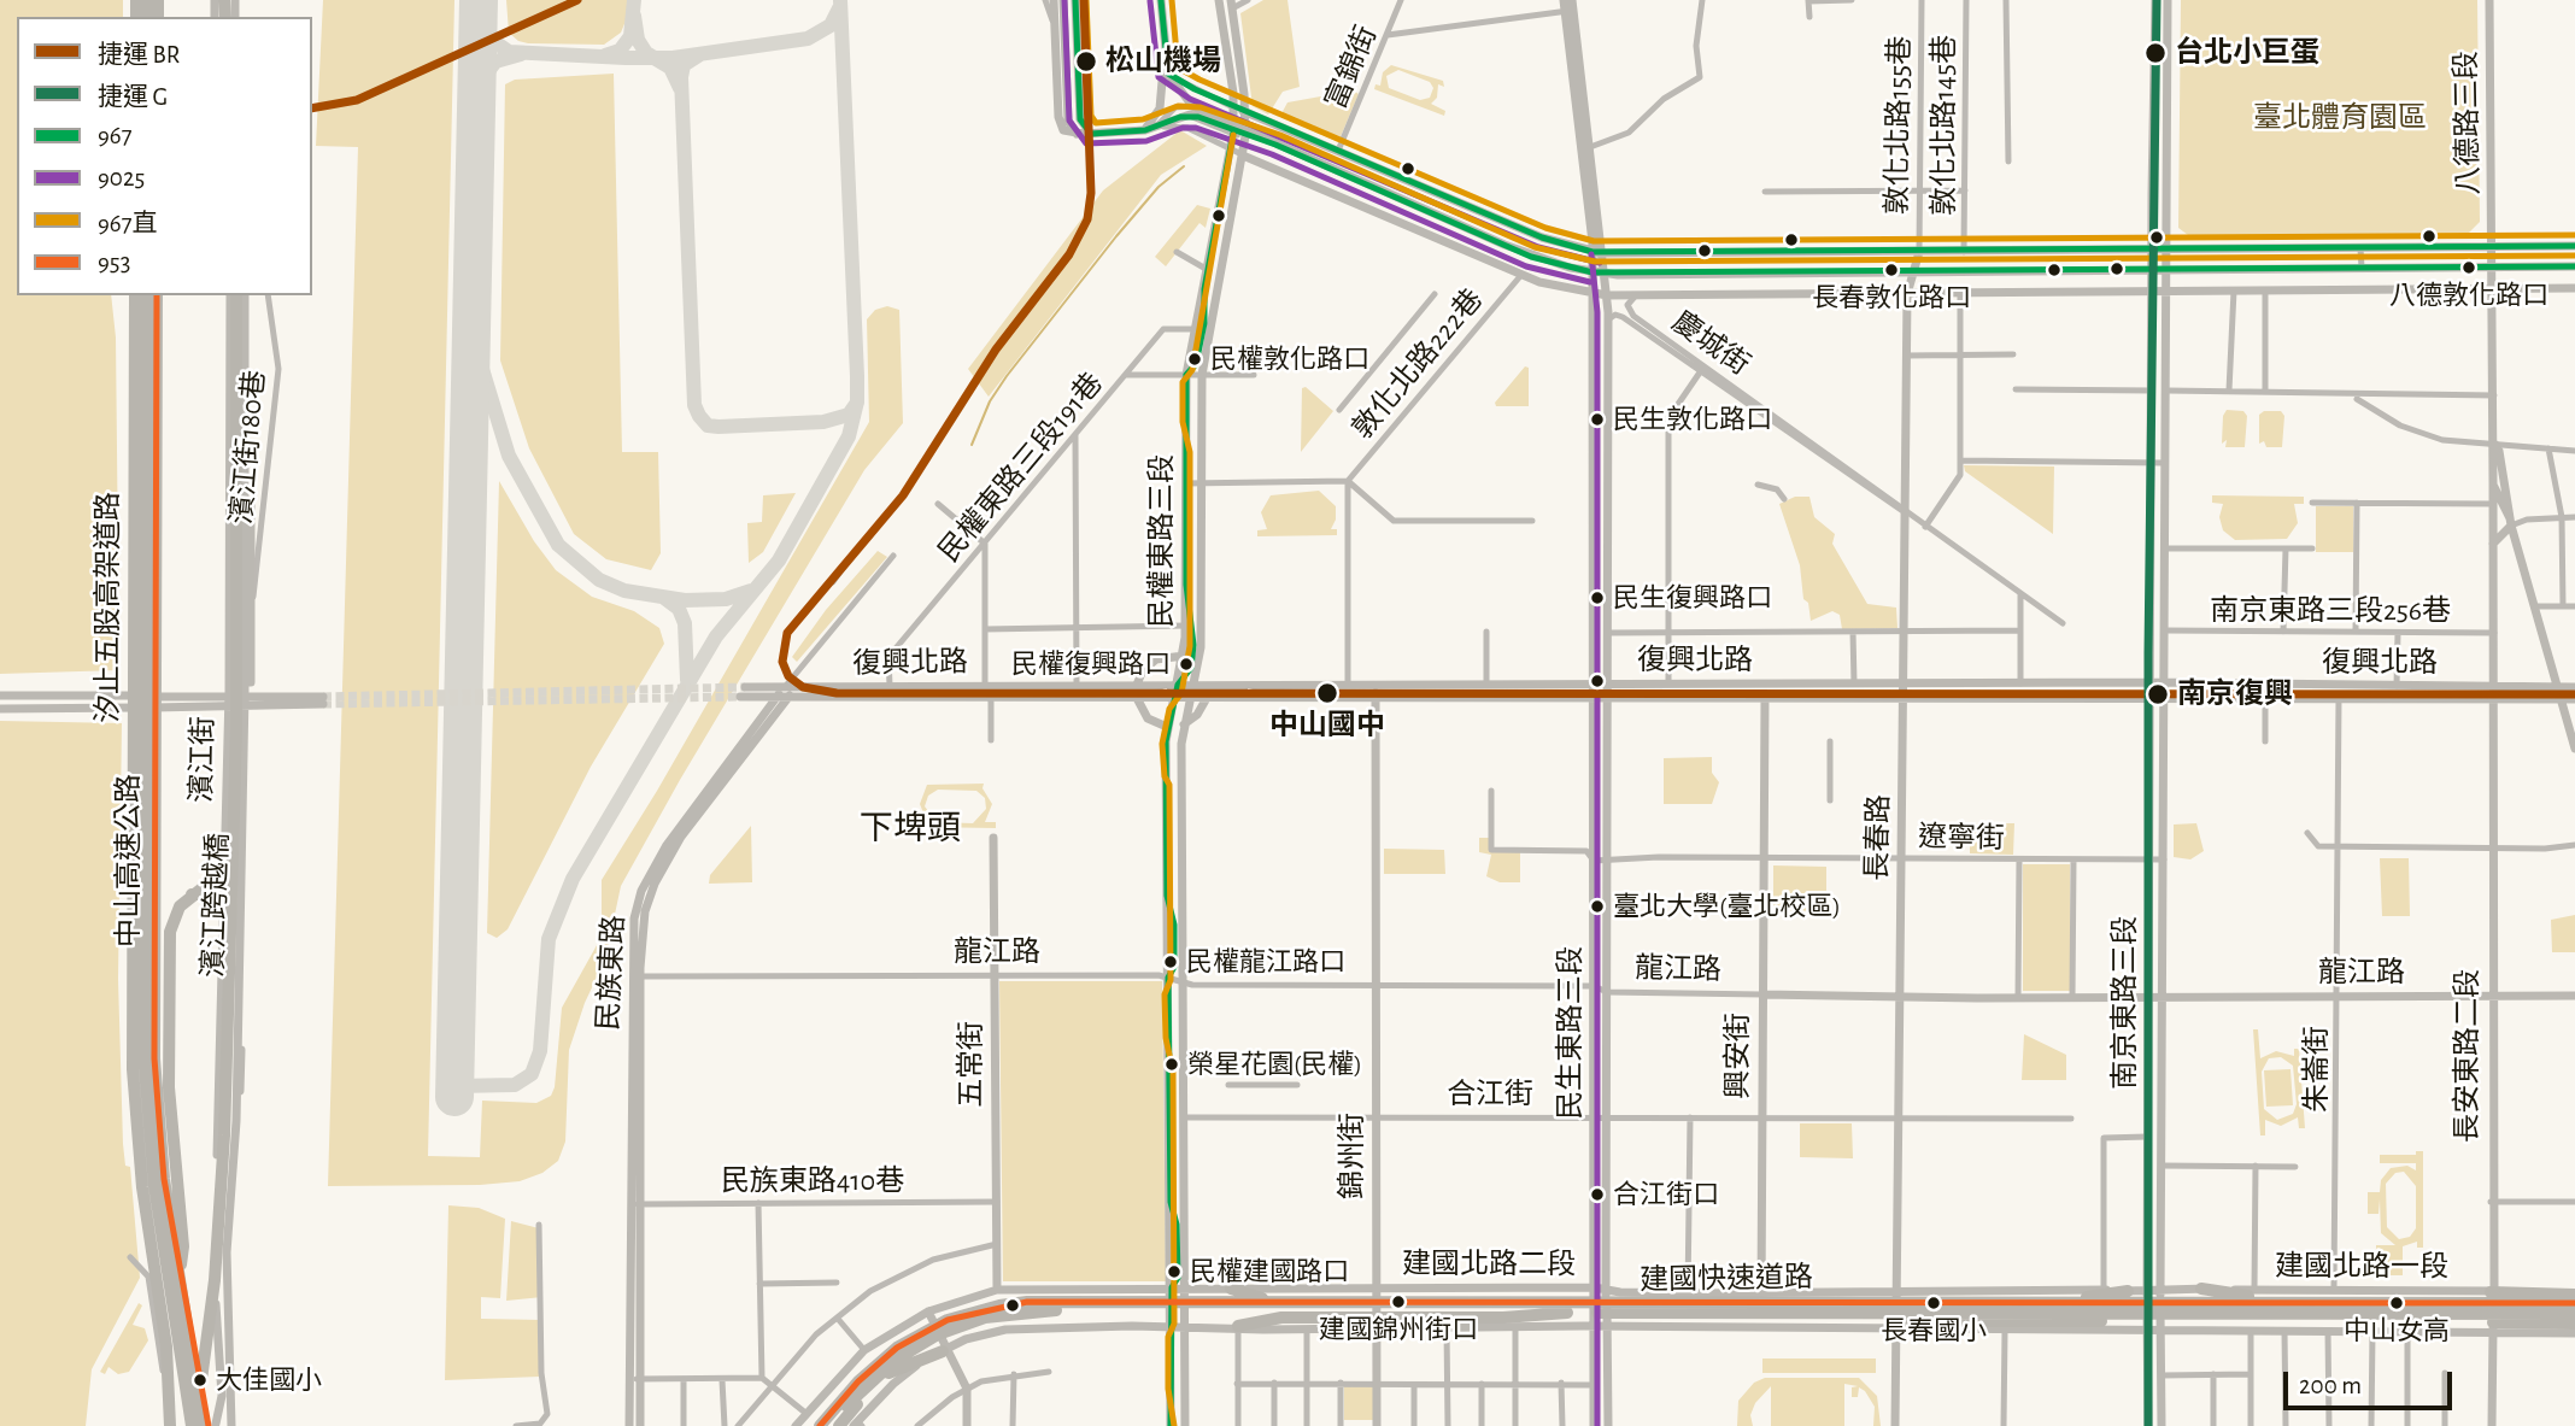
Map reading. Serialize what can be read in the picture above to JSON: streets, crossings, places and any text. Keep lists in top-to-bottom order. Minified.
{"streets":{"highway":["汐止五股高架道路","中山高速公路","建國快速道路"],"main road":["八德路三段","民權東路三段","復興北路","濱江街","長春路","濱江跨越橋","龍江路","民族東路","南京東路三段","民生東路三段","興安街","長安東路二段","五常街","錦州街","建國北路二段","建國北路一段"],"street":["富錦街","敦化北路155巷","敦化北路145巷","慶城街","敦化北路222巷","濱江街180巷","民權東路三段191巷","南京東路三段256巷","遼寧街","朱崙街","合江街","民族東路410巷"]},"crossings":[["八德路三段","長安東路二段"],["敦化北路155巷","長春路"],["慶城街","長春路"],["慶城街","民生東路三段"],["濱江街180巷","濱江街"],["民權東路三段191巷","民權東路三段"],["民權東路三段191巷","復興北路"],["民權東路三段","復興北路"],["民權東路三段","龍江路"],["民權東路三段","合江街"],["民權東路三段","建國北路二段"],["南京東路三段256巷","南京東路三段"],["南京東路三段256巷","長安東路二段"],["復興北路","長春路"],["復興北路","民族東路"],["復興北路","南京東路三段"],["復興北路","民生東路三段"],["復興北路","興安街"],["復興北路","長安東路二段"],["復興北路","朱崙街"],["復興北路","錦州街"],["濱江街","中山高速公路"],["濱江街","濱江跨越橋"],["長春路","遼寧街"],["長春路","龍江路"],["長春路","合江街"],["長春路","建國北路二段"],["遼寧街","南京東路三段"],["遼寧街","民生東路三段"],["遼寧街","興安街"],["龍江路","民族東路"],["龍江路","南京東路三段"],["龍江路","民生東路三段"],["龍江路","興安街"],["龍江路","長安東路二段"],["龍江路","五常街"],["龍江路","朱崙街"],["龍江路","錦州街"],["民族東路","民族東路410巷"],["南京東路三段","建國北路二段"],["南京東路三段","建國北路一段"],["民生東路三段","合江街"],["民生東路三段","建國北路二段"],["興安街","合江街"],["興安街","建國北路二段"],["長安東路二段","建國北路一段"],["五常街","民族東路410巷"],["五常街","建國北路二段"],["朱崙街","建國北路一段"],["合江街","錦州街"],["錦州街","建國北路二段"],["建國北路二段","建國北路一段"]],"districts":["下埤頭"],"parks":["臺北體育園區"],"places":["台北小巨蛋","松山機場","八德敦化路口","長春敦化路口","民權敦化路口","民生敦化路口","民生復興路口","民權復興路口","中山國中","南京復興","臺北大學(臺北校區)","民權龍江路口","榮星花園(民權)","合江街口","民權建國路口","建國錦州街口","長春國小","中山女高","大佳國小"],"lines":["metro line BR","metro line G","transit line 967","transit line 9025","transit line 967直","transit line 953"],"legend":["捷運 BR","捷運 G","967","9025","967直","953"],"scale_bar":"200 m"}
